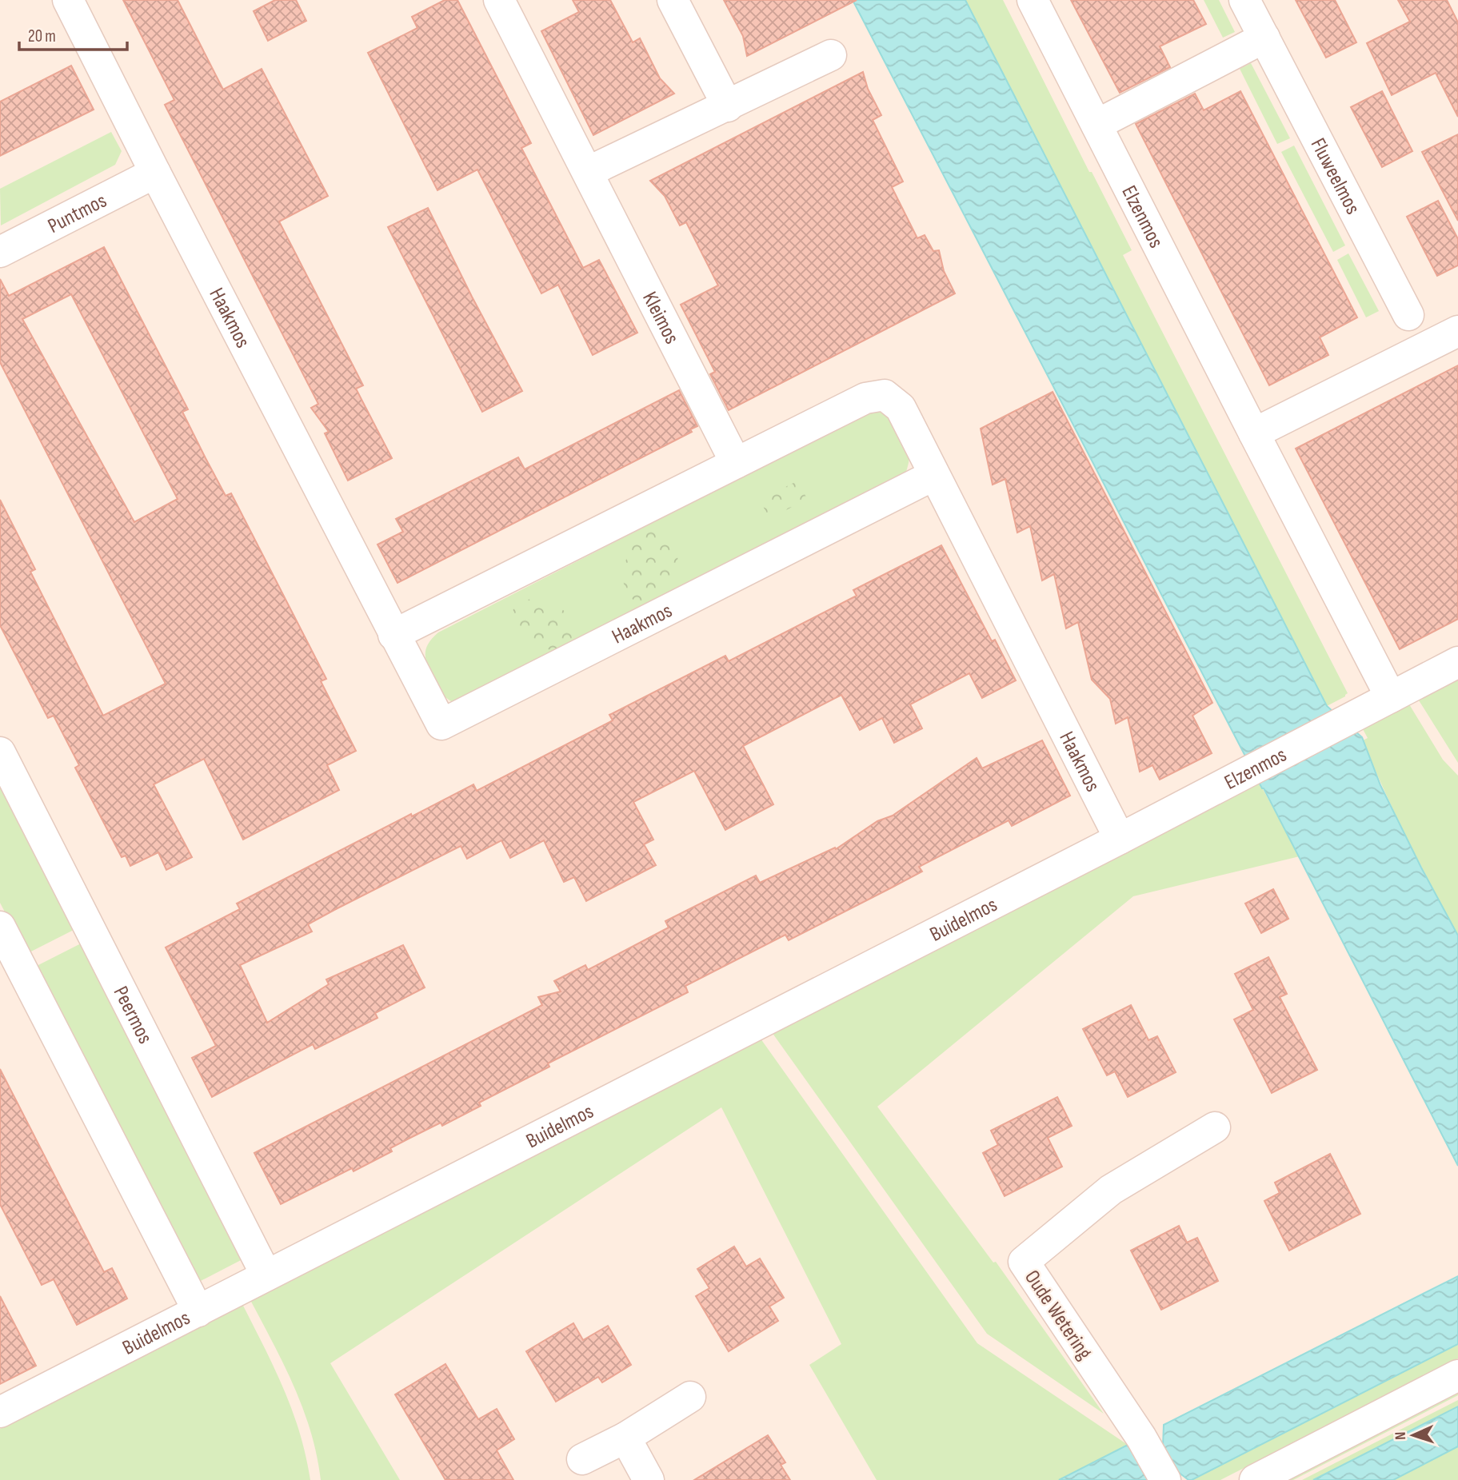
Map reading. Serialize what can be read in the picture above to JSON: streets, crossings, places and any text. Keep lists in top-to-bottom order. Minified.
{"streets":{"street":["Fluweelmos","Puntmos","Elzenmos","Haakmos","Kleimos","Buidelmos","Peermos","Oude Wetering"]},"crossings":[["Puntmos","Haakmos"],["Elzenmos","Haakmos"],["Elzenmos","Buidelmos"],["Haakmos","Kleimos"],["Haakmos","Buidelmos"],["Buidelmos","Peermos"]],"scale_bar":"20 m","north":"left"}
